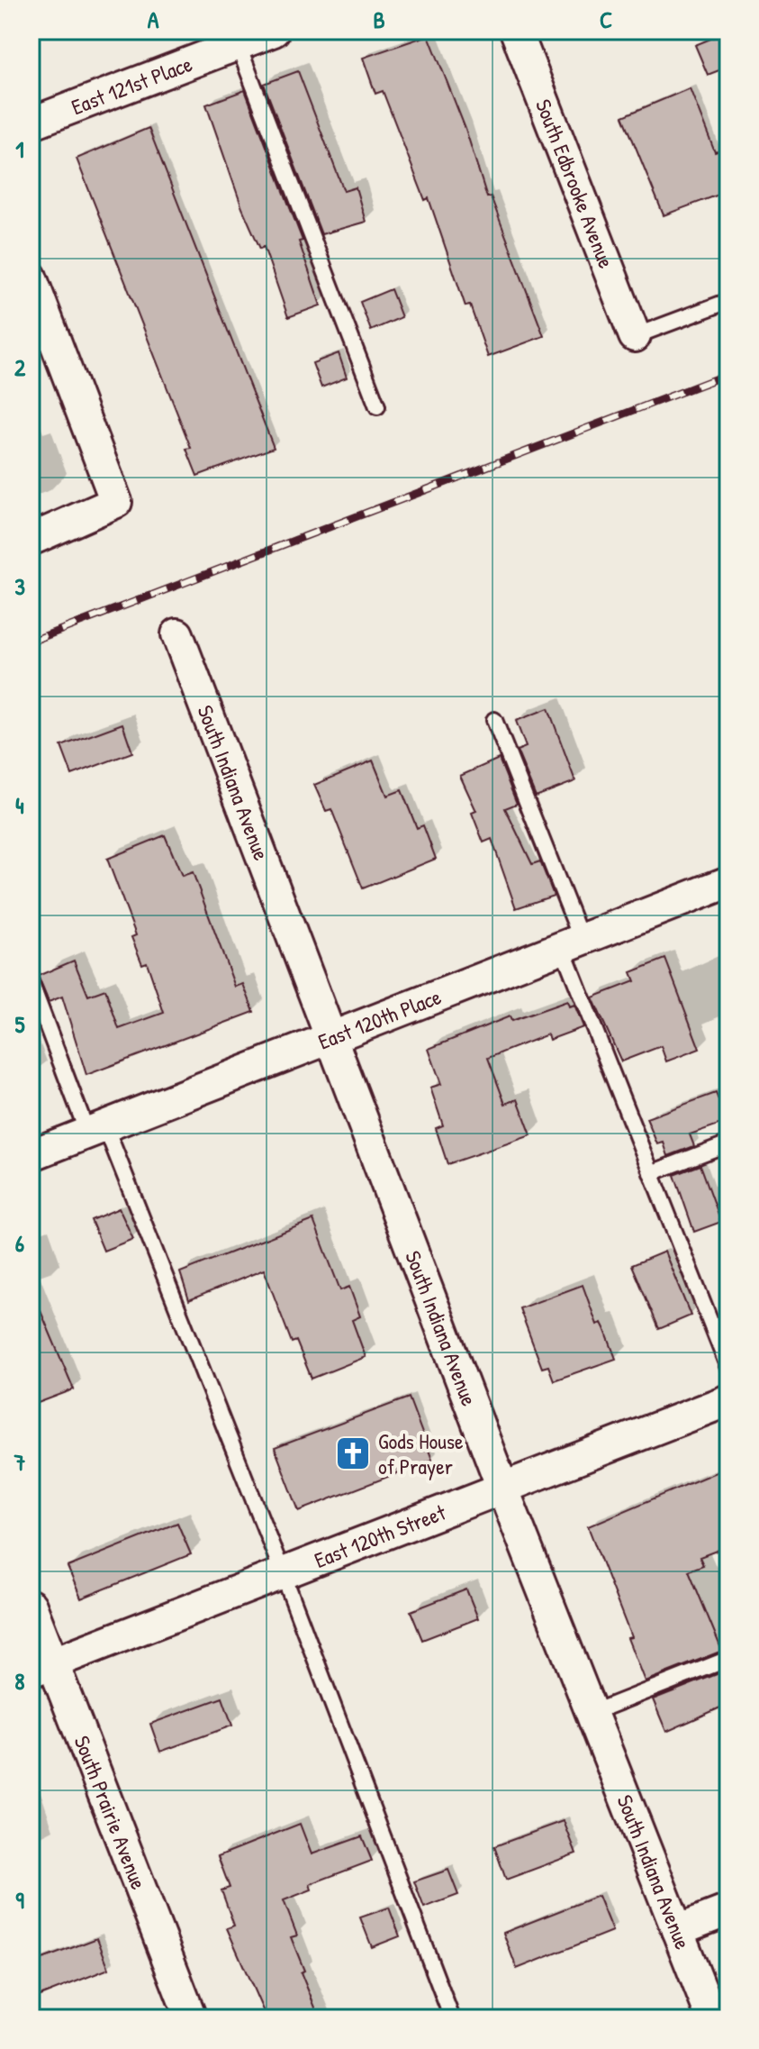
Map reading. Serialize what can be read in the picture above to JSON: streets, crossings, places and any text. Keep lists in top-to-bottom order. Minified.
{"streets":{"street":["East 121st Place","South Edbrooke Avenue","South Indiana Avenue","East 120th Place","East 120th Street","South Prairie Avenue"]},"crossings":[["South Indiana Avenue","East 120th Place"],["South Indiana Avenue","East 120th Street"],["East 120th Street","South Prairie Avenue"]],"places":{"church":["Gods House of Prayer"]},"grid":{"columns":["A","B","C"],"rows":["1","2","3","4","5","6","7","8","9"]}}
